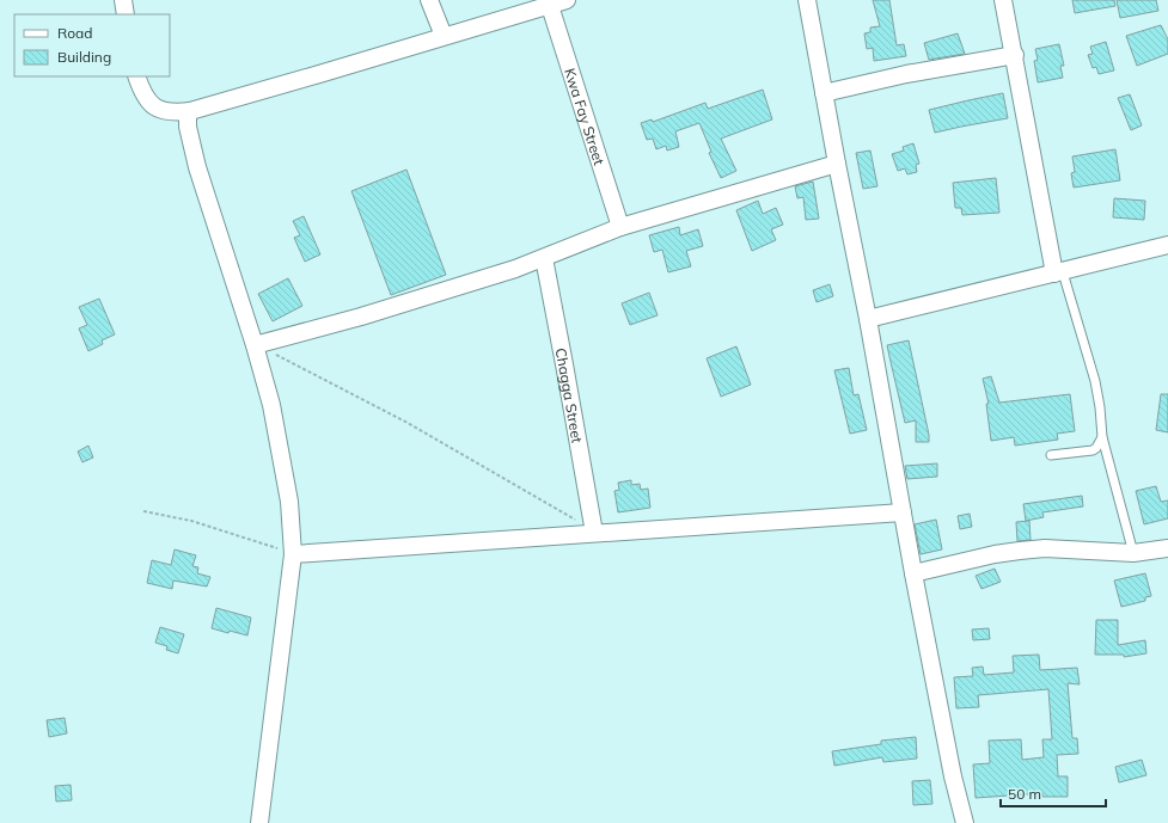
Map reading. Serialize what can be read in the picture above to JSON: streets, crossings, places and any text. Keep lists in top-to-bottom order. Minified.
{"streets":{"street":["Kwa Fay Street","Chagga Street"]},"legend":["Road","Building"],"scale_bar":"50 m"}
